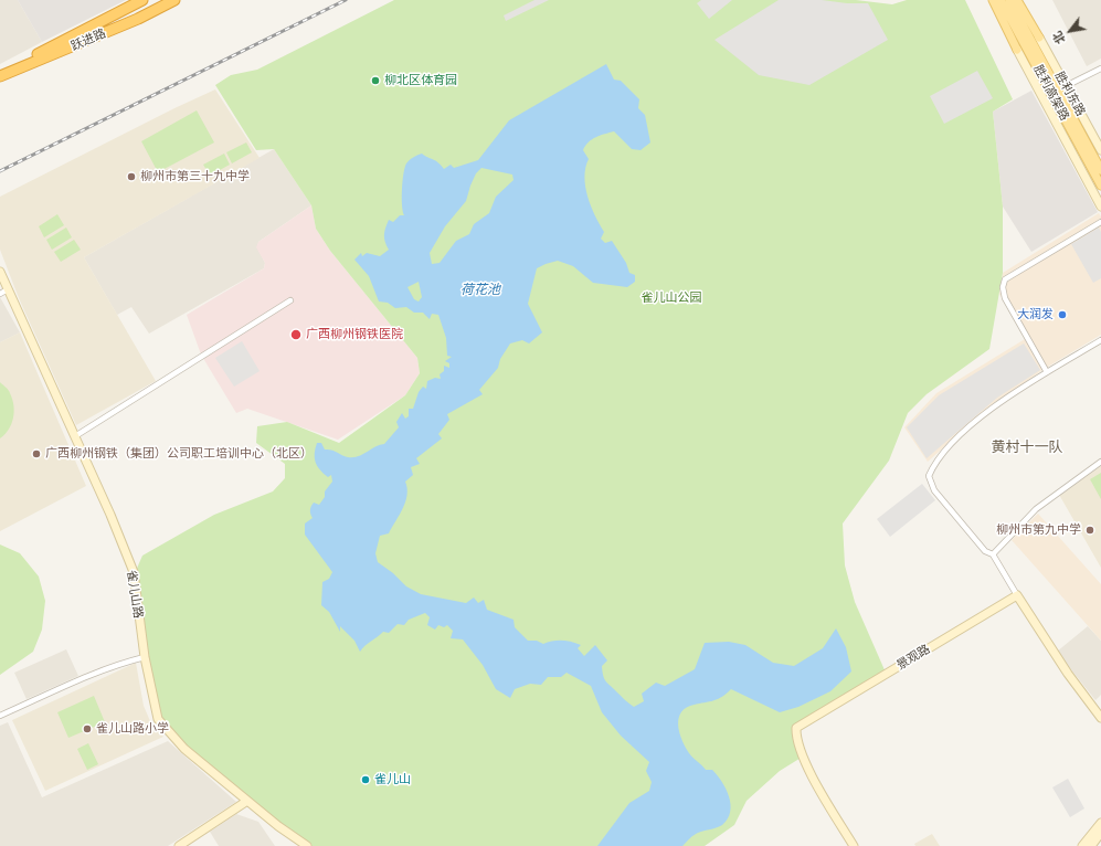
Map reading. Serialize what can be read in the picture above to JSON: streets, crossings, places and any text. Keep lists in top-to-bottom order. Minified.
{"streets":{"highway":["跃进路"],"main road":["胜利高架路"],"street":["胜利东路","雀儿山路","景观路"]},"districts":["黄村十一队"],"water":["荷花池"],"parks":["雀儿山公园"],"places":["柳北区体育园","柳州市第三十九中学","大润发","广西柳州钢铁医院","广西柳州钢铁（集团）公司职工培训中心（北区）","柳州市第九中学","雀儿山路小学","雀儿山"],"north":"bottom left"}
